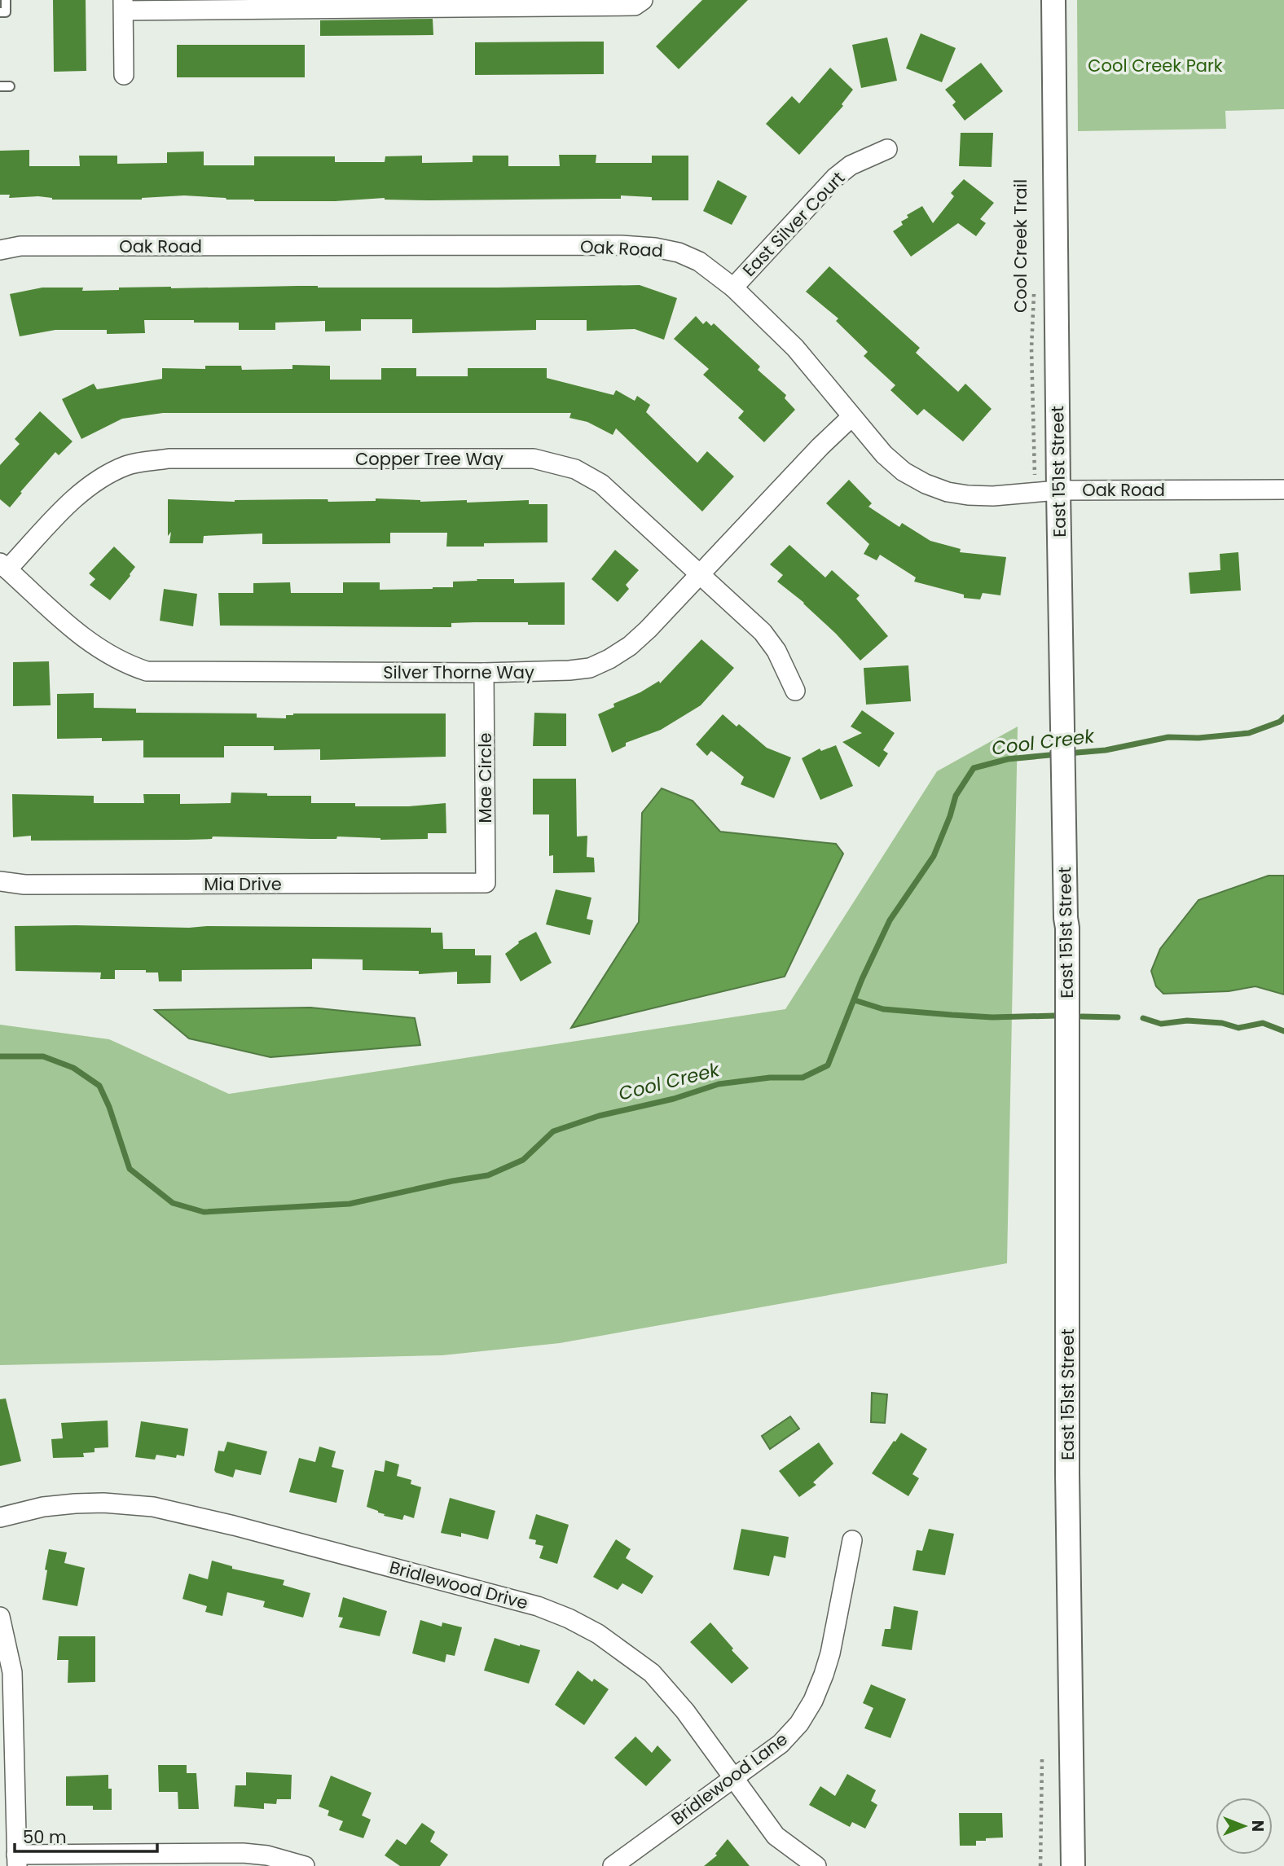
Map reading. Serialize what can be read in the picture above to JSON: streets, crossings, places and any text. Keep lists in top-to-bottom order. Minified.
{"streets":{"street":["East Silver Court","Oak Road","Copper Tree Way","East 151st Street","Silver Thorne Way","Mae Circle","Mia Drive","Bridlewood Drive","Bridlewood Lane"],"path":["Cool Creek Trail"]},"crossings":[["East Silver Court","Oak Road"],["Oak Road","Cool Creek Trail"],["Oak Road","East 151st Street"],["Oak Road","Silver Thorne Way"],["Copper Tree Way","Silver Thorne Way"],["Silver Thorne Way","Mae Circle"],["Mae Circle","Mia Drive"],["Bridlewood Drive","Bridlewood Lane"]],"water":["Cool Creek"],"parks":["Cool Creek Park"],"scale_bar":"50 m","north":"right"}
